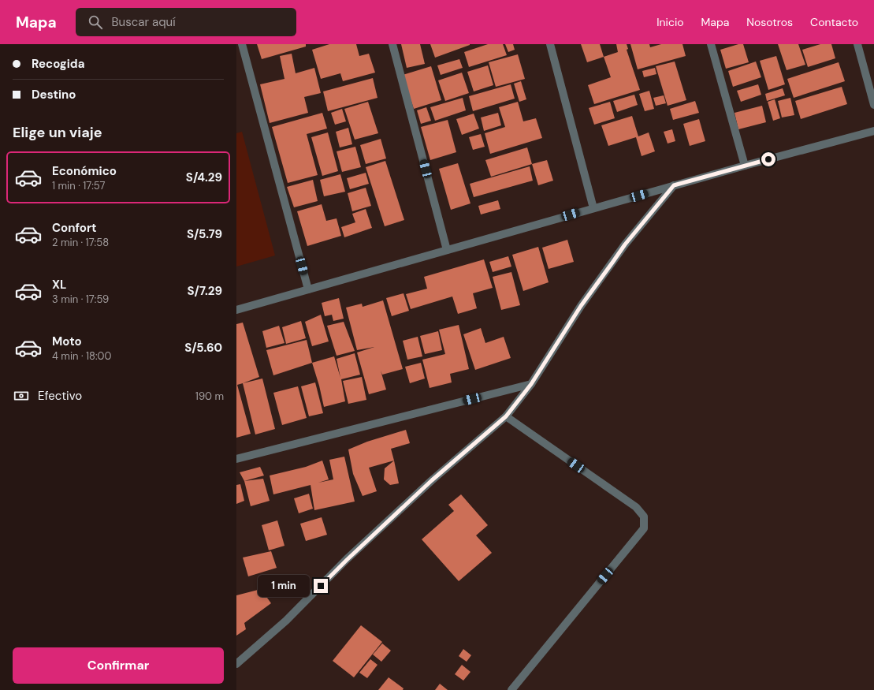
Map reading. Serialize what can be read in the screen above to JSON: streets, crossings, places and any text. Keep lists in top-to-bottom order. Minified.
{"page":{"header":"Mapa","search":"Buscar aquí","nav":["Inicio","Mapa","Nosotros","Contacto"],"banner":["Recogida","Destino"],"heading":"Elige un viaje","list":[{"name":"Económico","note":"1 min · 17:57","value":"S/4.29"},{"name":"Confort","note":"2 min · 17:58","value":"S/5.79"},{"name":"XL","note":"3 min · 17:59","value":"S/7.29"},{"name":"Moto","note":"4 min · 18:00","value":"S/5.60"}],"pay":["Efectivo","190 m"],"bubble":"1 min","buttons":"Confirmar"}}
